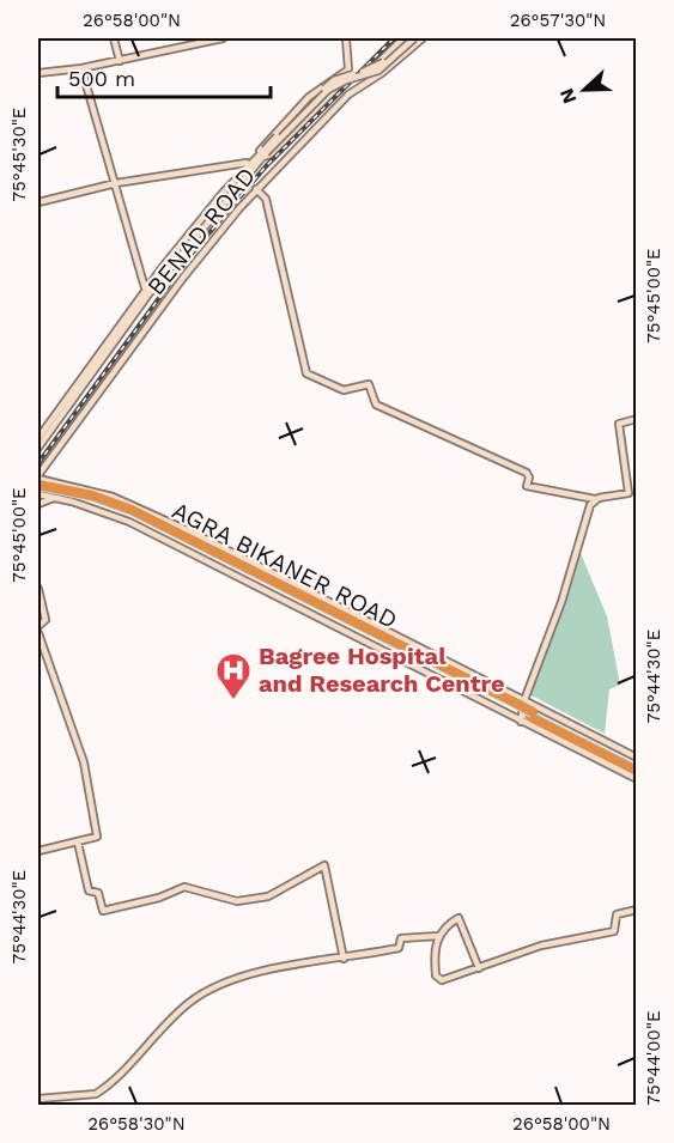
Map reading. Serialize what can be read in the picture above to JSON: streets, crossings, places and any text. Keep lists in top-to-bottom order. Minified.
{"streets":{"street":["BENAD ROAD"]},"places":{"hospital":["Bagree Hospital and Research Centre"]},"scale_bar":"500 m","north":"left","coordinates":["26°58'00\"N","26°57'30\"N","75°45'30\"E","75°45'00\"E","75°44'30\"E","75°44'00\"E","26°58'30\"N"]}
